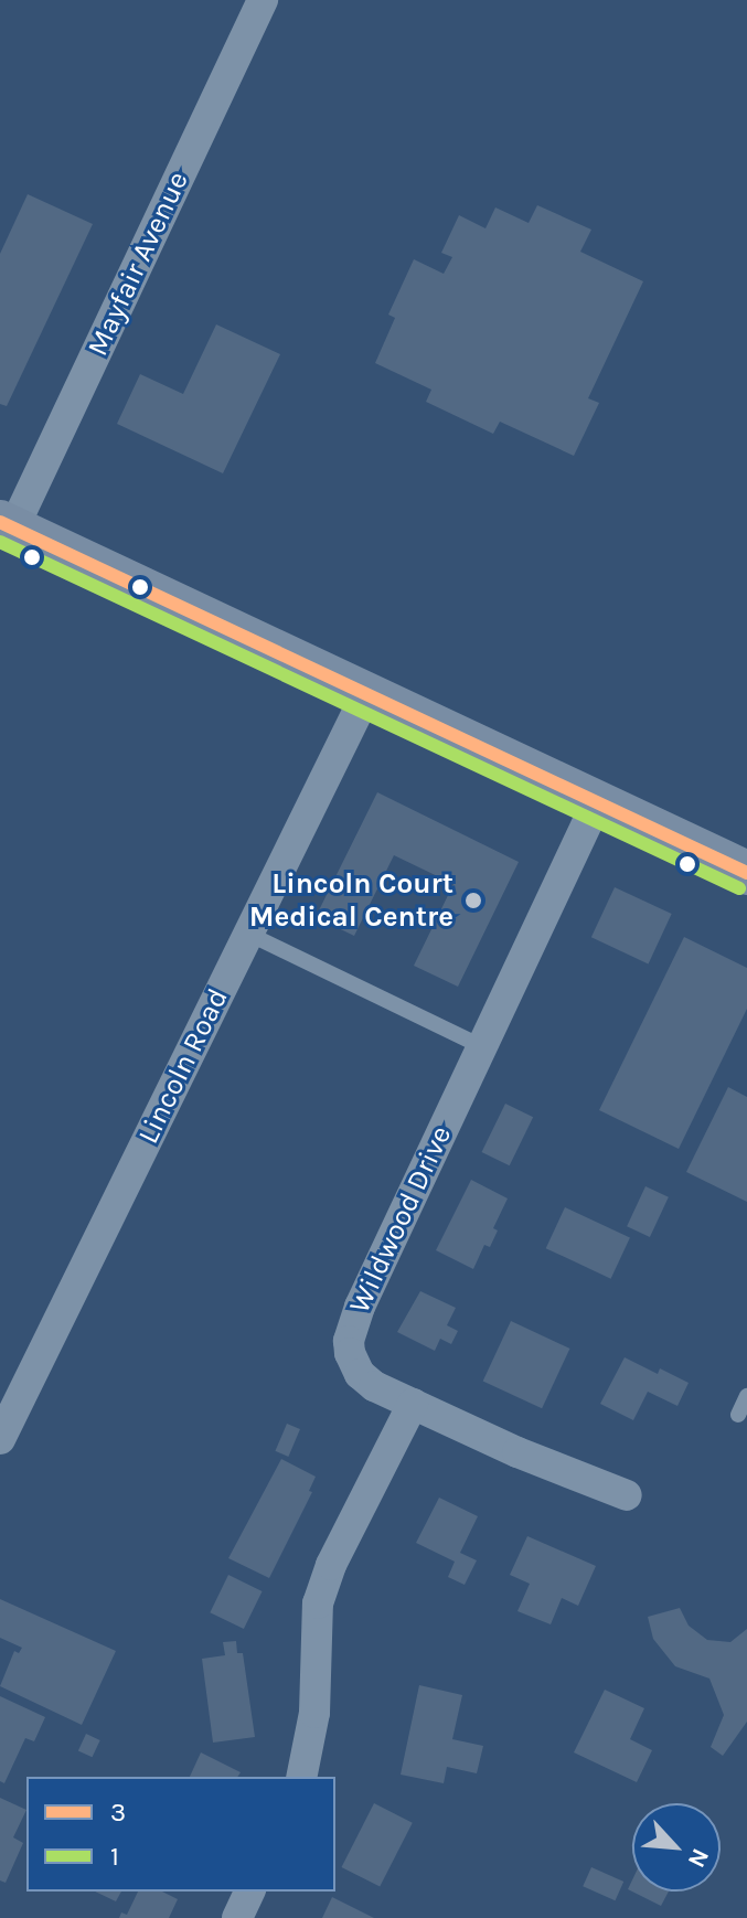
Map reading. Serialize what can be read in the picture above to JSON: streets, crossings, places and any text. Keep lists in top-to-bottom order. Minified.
{"streets":{"street":["Mayfair Avenue","Lincoln Road","Wildwood Drive"]},"places":["Lincoln Court Medical Centre"],"lines":["transit line 3","transit line 1"],"legend":["3","1"],"north":"bottom right"}
